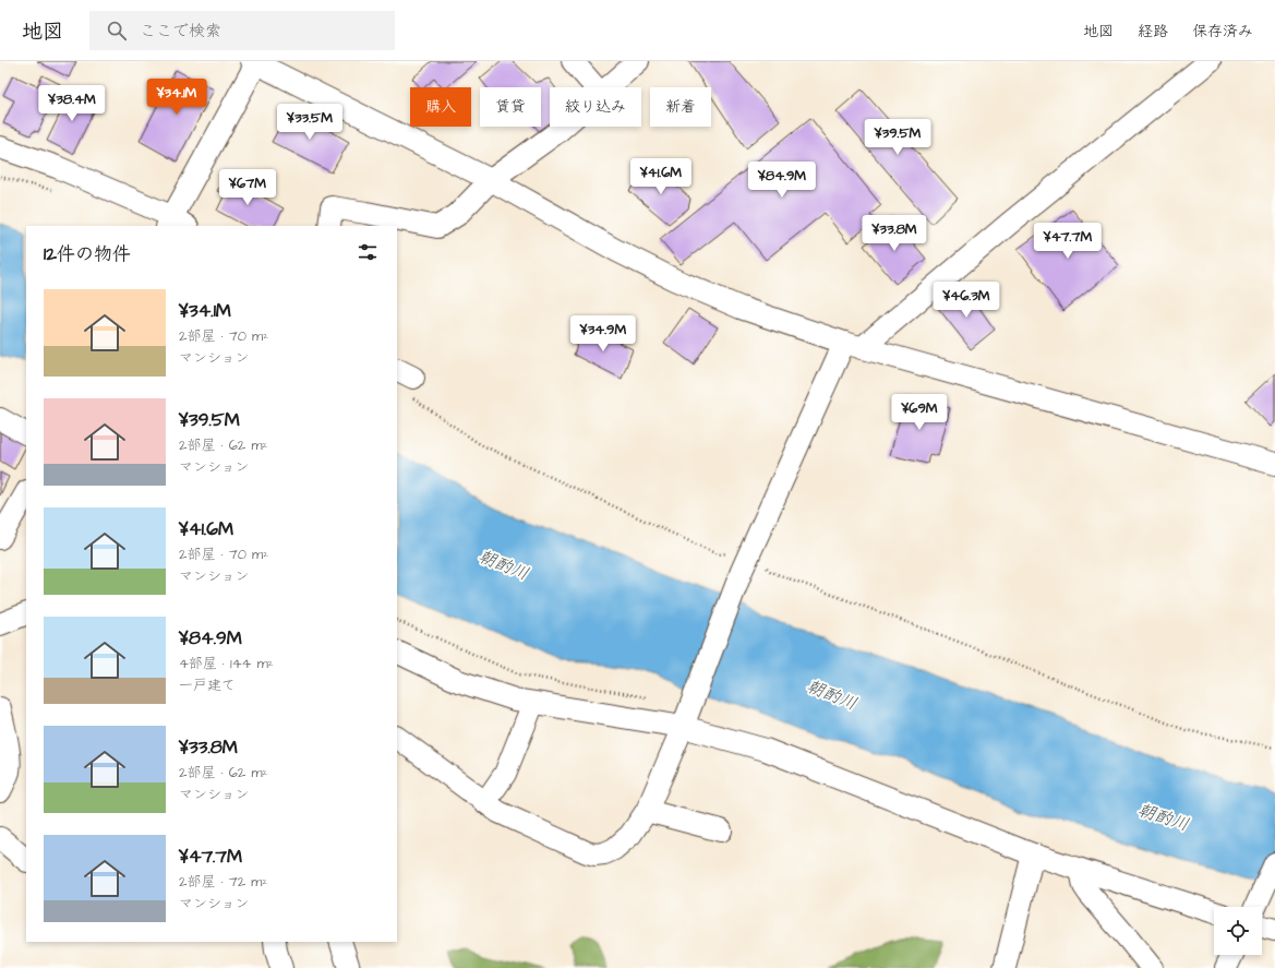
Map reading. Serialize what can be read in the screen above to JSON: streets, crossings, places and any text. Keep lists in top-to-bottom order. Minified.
{"water":["朝酌川"],"page":{"header":"地図","search":"ここで検索","nav":["地図","経路","保存済み"],"price":["¥34.1M","¥38.4M","¥33.5M","¥39.5M","¥41.6M","¥84.9M","¥67M","¥33.8M","¥47.7M","¥46.3M","¥34.9M","¥69M"],"chip":["購入","賃貸","絞り込み","新着"],"heading":"12件の物件","list":[{"name":"¥34.1M","note":"2部屋 · 70 m² · マンション"},{"name":"¥39.5M","note":"2部屋 · 62 m² · マンション"},{"name":"¥41.6M","note":"2部屋 · 70 m² · マンション"},{"name":"¥84.9M","note":"4部屋 · 144 m² · 一戸建て"},{"name":"¥33.8M","note":"2部屋 · 62 m² · マンション"},{"name":"¥47.7M","note":"2部屋 · 72 m² · マンション"}]}}
